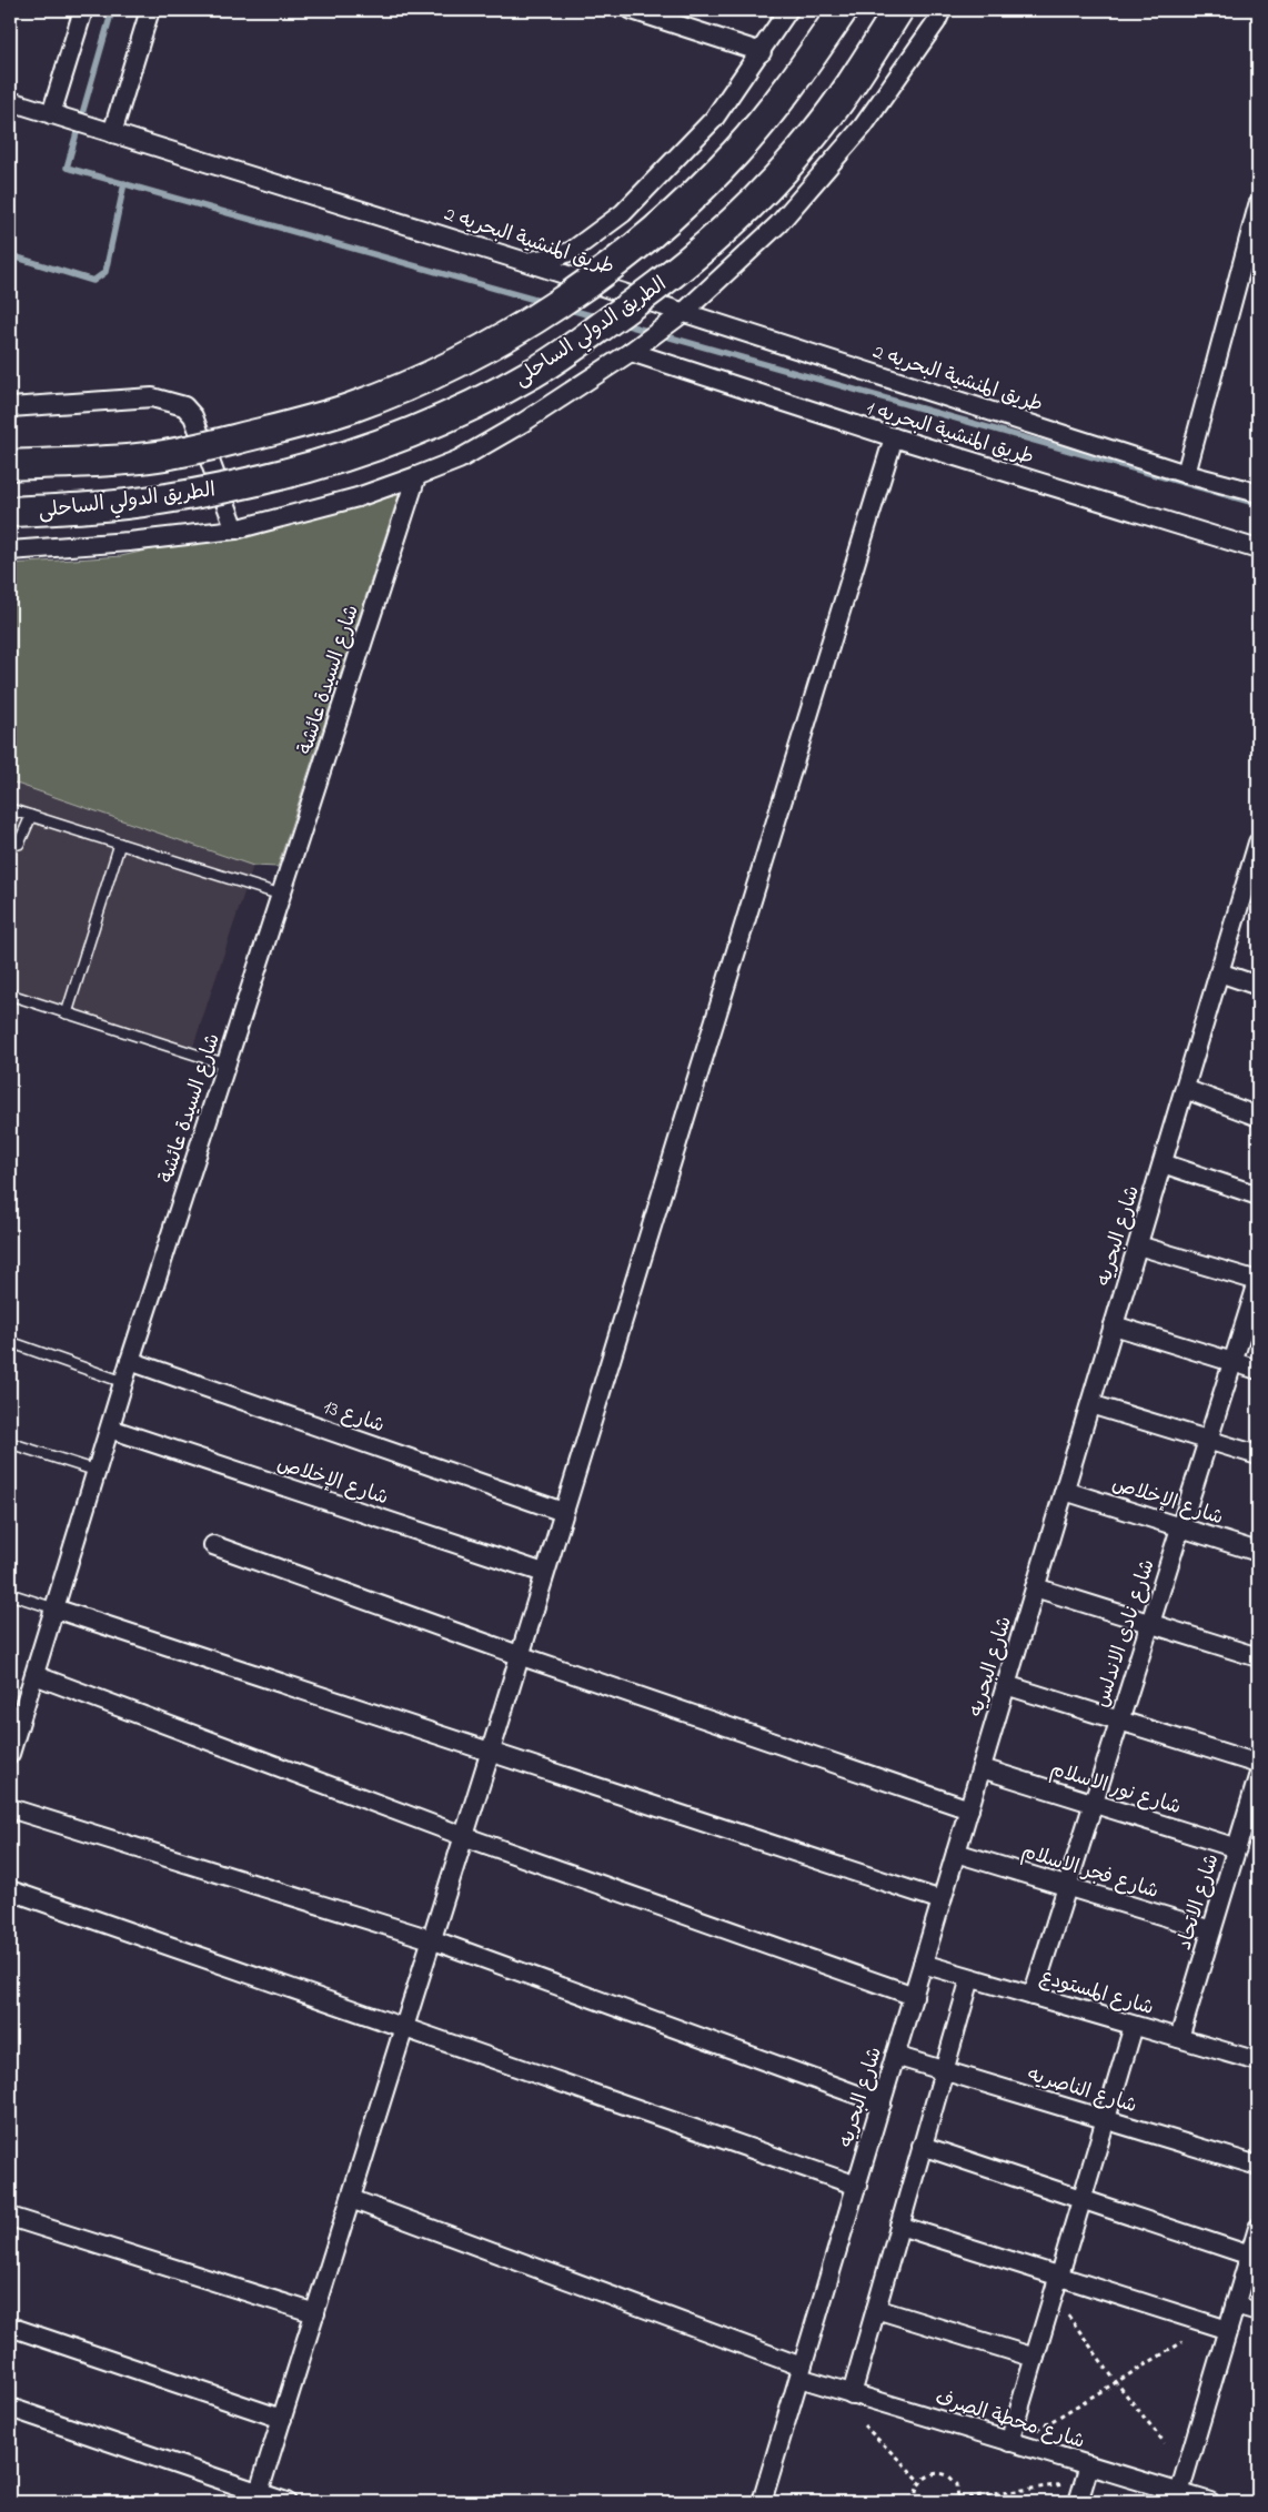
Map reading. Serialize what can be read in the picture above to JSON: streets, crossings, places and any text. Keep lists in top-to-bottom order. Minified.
{"streets":{"main road":["الطريق الدولي الساحلى"],"street":["طريق المنشية البحريه 2","طريق المنشية البحريه 1","شارع السيدة عائشة","شارع البحريه","شارع 13","شارع الإخلاص","شارع نادى الاندلس","شارع نور الاسلام","شارع فجر الاسلام","شارع الاتحاد","شارع المستودع","شارع الناصريه","شارع محطة الصرف"]},"crossings":[["شارع السيدة عائشة","شارع 13"],["شارع السيدة عائشة","شارع الإخلاص"],["شارع البحريه","شارع الإخلاص"],["شارع البحريه","شارع نور الاسلام"],["شارع البحريه","شارع فجر الاسلام"],["شارع البحريه","شارع المستودع"],["شارع البحريه","شارع الناصريه"],["شارع البحريه","شارع محطة الصرف"],["شارع الإخلاص","شارع نادى الاندلس"],["شارع نادى الاندلس","شارع نور الاسلام"],["شارع نادى الاندلس","شارع فجر الاسلام"],["شارع نادى الاندلس","شارع المستودع"],["شارع نور الاسلام","شارع الاتحاد"],["شارع فجر الاسلام","شارع الاتحاد"],["شارع الاتحاد","شارع المستودع"]]}
